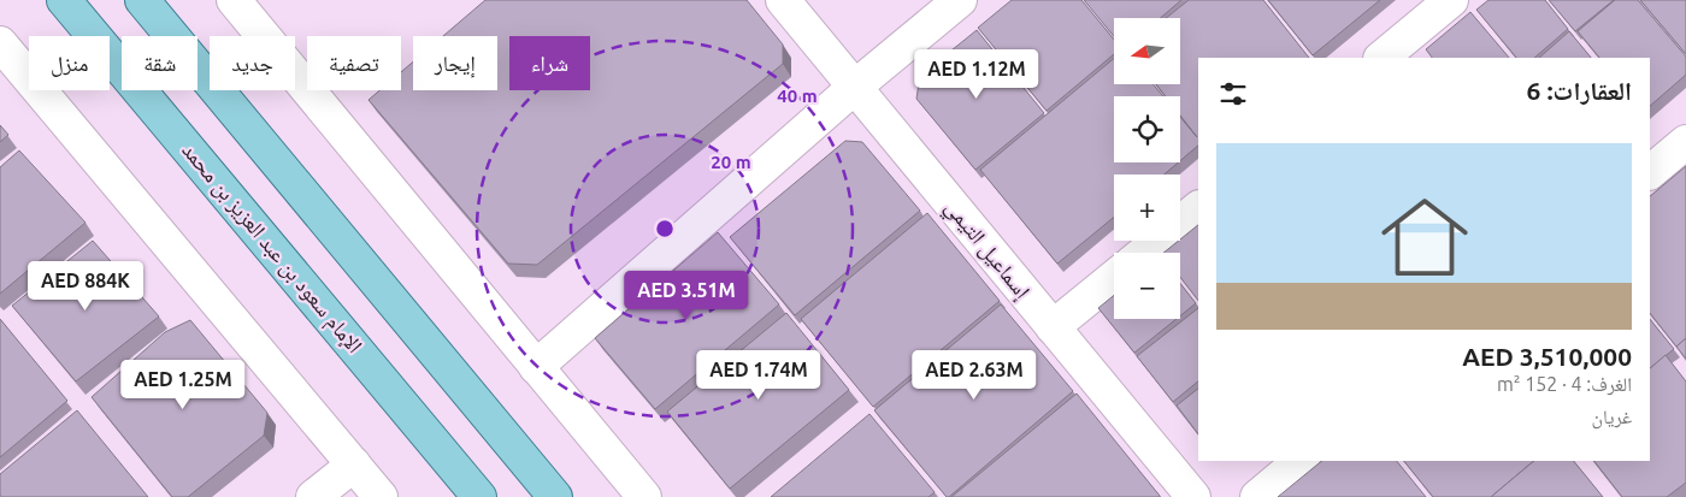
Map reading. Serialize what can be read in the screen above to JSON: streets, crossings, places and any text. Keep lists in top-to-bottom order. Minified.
{"streets":{"main road":["الإمام سعود بن عبد العزيز بن محمد"],"street":["إسماعيل التيمي"]},"north":"left","page":{"map_buttons":["+","−"],"chip":["شراء","إيجار","تصفية","جديد","شقة","منزل"],"price":["AED 1.12M","AED 884K","AED 3.51M","AED 1.74M","AED 2.63M","AED 1.25M"],"heading":"العقارات: 6","list":[{"name":"AED 3,510,000","note":"الغرف: 4 · 152 m² · غريان"}]},"rings":["40 m","20 m"]}
